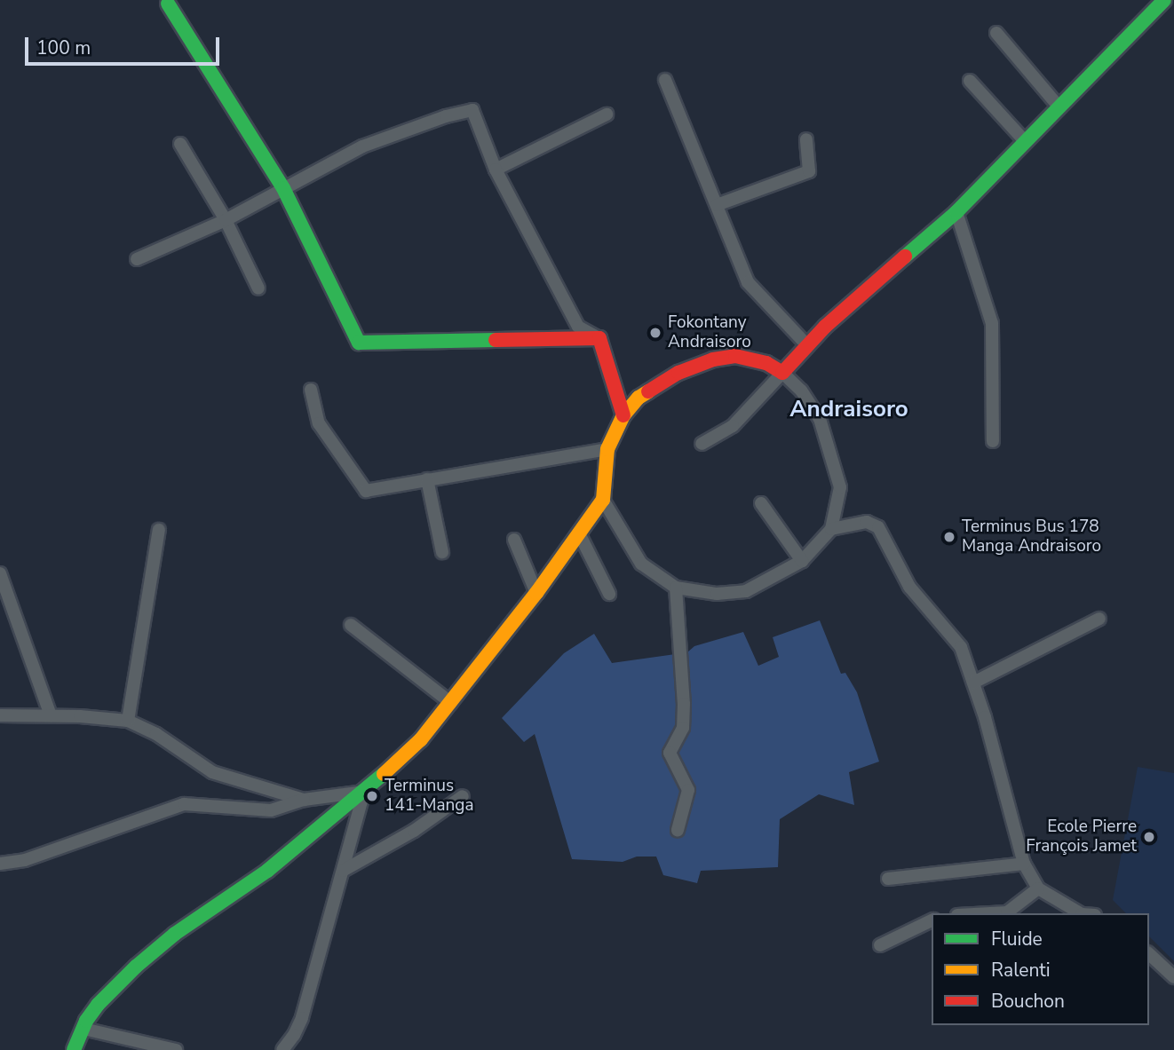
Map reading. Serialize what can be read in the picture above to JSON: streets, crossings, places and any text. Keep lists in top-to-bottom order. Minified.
{"districts":["Andraisoro"],"places":["Fokontany Andraisoro","Terminus Bus 178 Manga Andraisoro","Terminus 141-Manga","Ecole Pierre François Jamet"],"legend":["Fluide","Ralenti","Bouchon"],"scale_bar":"100 m"}
